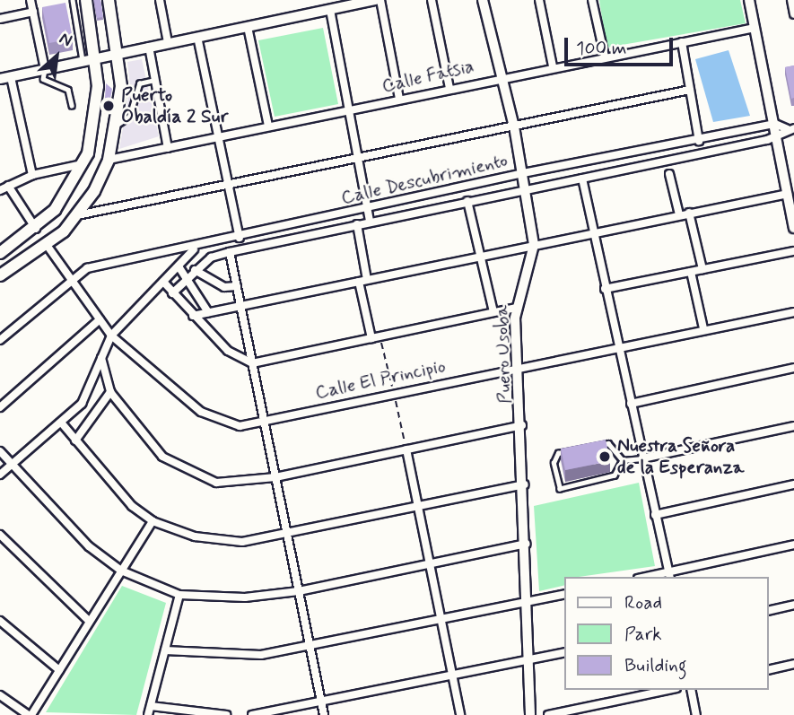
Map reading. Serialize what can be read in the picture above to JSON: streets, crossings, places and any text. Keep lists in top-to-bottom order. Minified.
{"streets":{"street":["Calle Fatsia","Calle Descubrimiento","Puero Usoba","Calle El Principio"]},"crossings":[["Calle Fatsia","Puero Usoba"],["Calle Descubrimiento","Puero Usoba"],["Calle Descubrimiento","Calle El Principio"],["Puero Usoba","Calle El Principio"]],"places":["Puerto Obaldía 2 Sur","Nuestra Señora de la Esperanza"],"legend":["Road","Park","Building"],"scale_bar":"100 m","north":"top right"}
